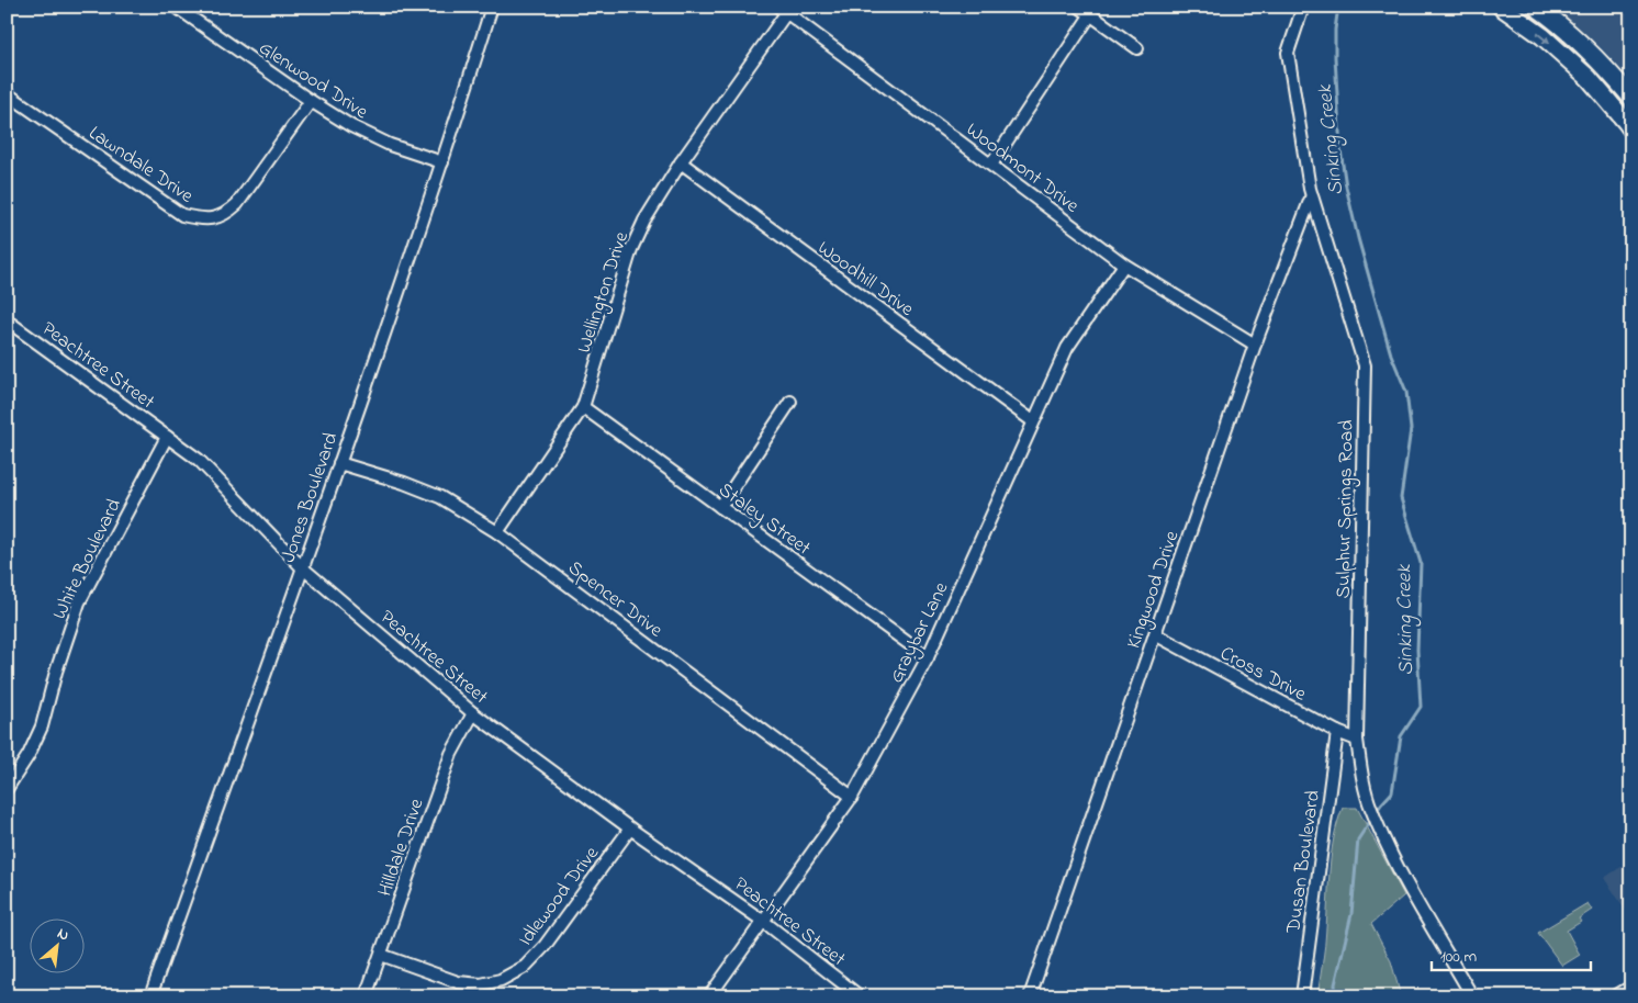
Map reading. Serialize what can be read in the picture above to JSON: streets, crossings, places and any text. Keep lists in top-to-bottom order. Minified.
{"streets":{"street":["Glenwood Drive","Lawndale Drive","Woodmont Drive","Woodhill Drive","Wellington Drive","Peachtree Street","Jones Boulevard","Sulphur Springs Road","Staley Street","White Boulevard","Kingwood Drive","Spencer Drive","Graybar Lane","Cross Drive","Hilldale Drive","Dusan Boulevard","Idlewood Drive"]},"crossings":[["Glenwood Drive","Lawndale Drive"],["Glenwood Drive","Jones Boulevard"],["Woodmont Drive","Wellington Drive"],["Woodmont Drive","Kingwood Drive"],["Woodmont Drive","Graybar Lane"],["Woodhill Drive","Wellington Drive"],["Woodhill Drive","Graybar Lane"],["Wellington Drive","Staley Street"],["Wellington Drive","Spencer Drive"],["Peachtree Street","Jones Boulevard"],["Peachtree Street","White Boulevard"],["Peachtree Street","Graybar Lane"],["Peachtree Street","Hilldale Drive"],["Peachtree Street","Idlewood Drive"],["Jones Boulevard","Spencer Drive"],["Sulphur Springs Road","Kingwood Drive"],["Sulphur Springs Road","Cross Drive"],["Staley Street","Graybar Lane"],["Kingwood Drive","Cross Drive"],["Spencer Drive","Graybar Lane"],["Cross Drive","Dusan Boulevard"],["Hilldale Drive","Idlewood Drive"]],"water":["Sinking Creek"],"scale_bar":"100 m","north":"top right"}
